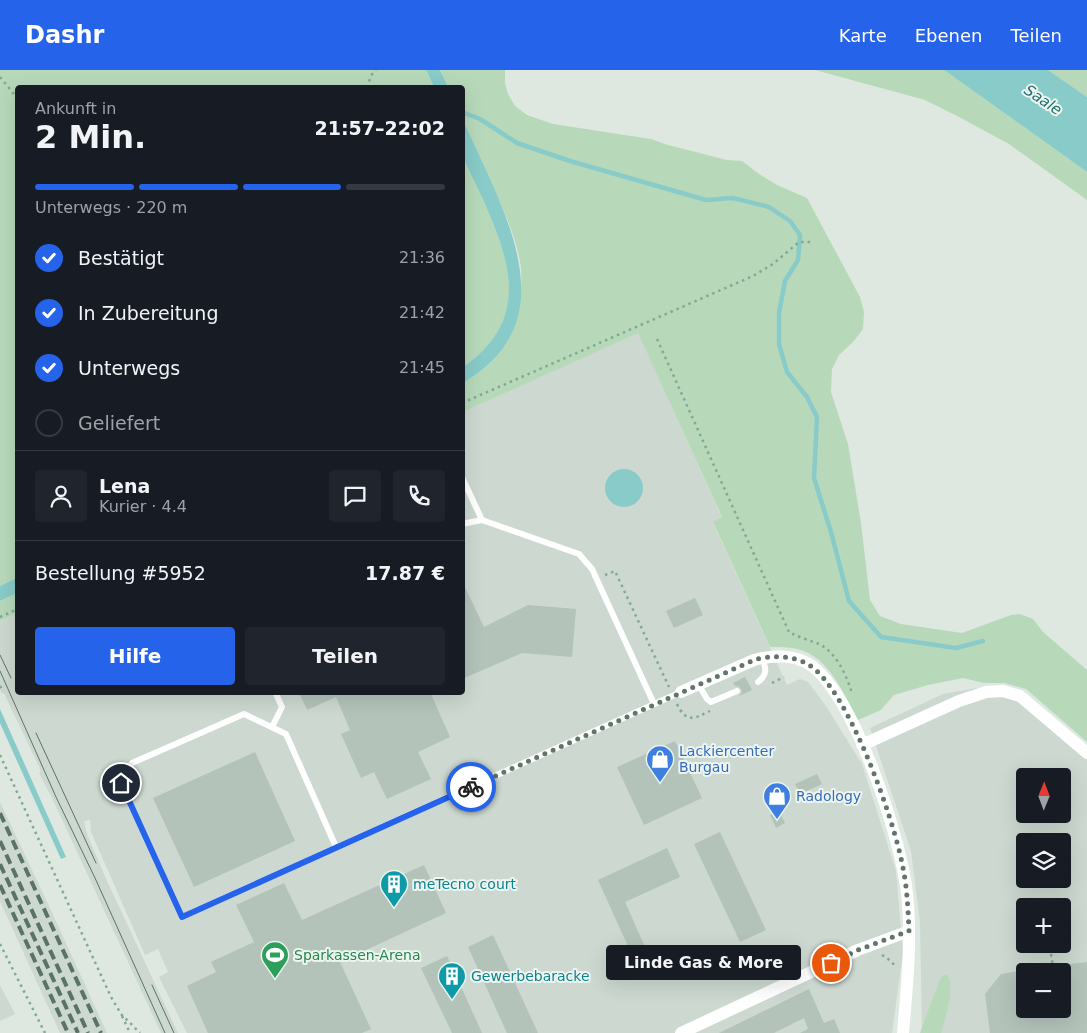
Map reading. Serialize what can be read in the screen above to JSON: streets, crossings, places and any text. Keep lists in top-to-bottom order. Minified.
{"water":["Saale"],"places":{"shop":["Lackiercenter Burgau","Radology"],"building":["meTecno court","Gewerbebaracke"],"other":["Linde Gas & More"],"sports":["Sparkassen-Arena"]},"north":"top","page":{"header":"Dashr","nav":["Karte","Ebenen","Teilen"],"heading":["2 Min.","Ankunft in","21:57–22:02"],"panel":["Lena","Kurier · 4.4","Bestellung #5952","17.87 €"],"bar":"Unterwegs · 220 m","list":[["Bestätigt","21:36"],["In Zubereitung","21:42"],["Unterwegs","21:45"],"Geliefert"],"buttons":["Hilfe","Teilen"],"map_buttons":["+","−"],"bubble":"Linde Gas & More"}}
